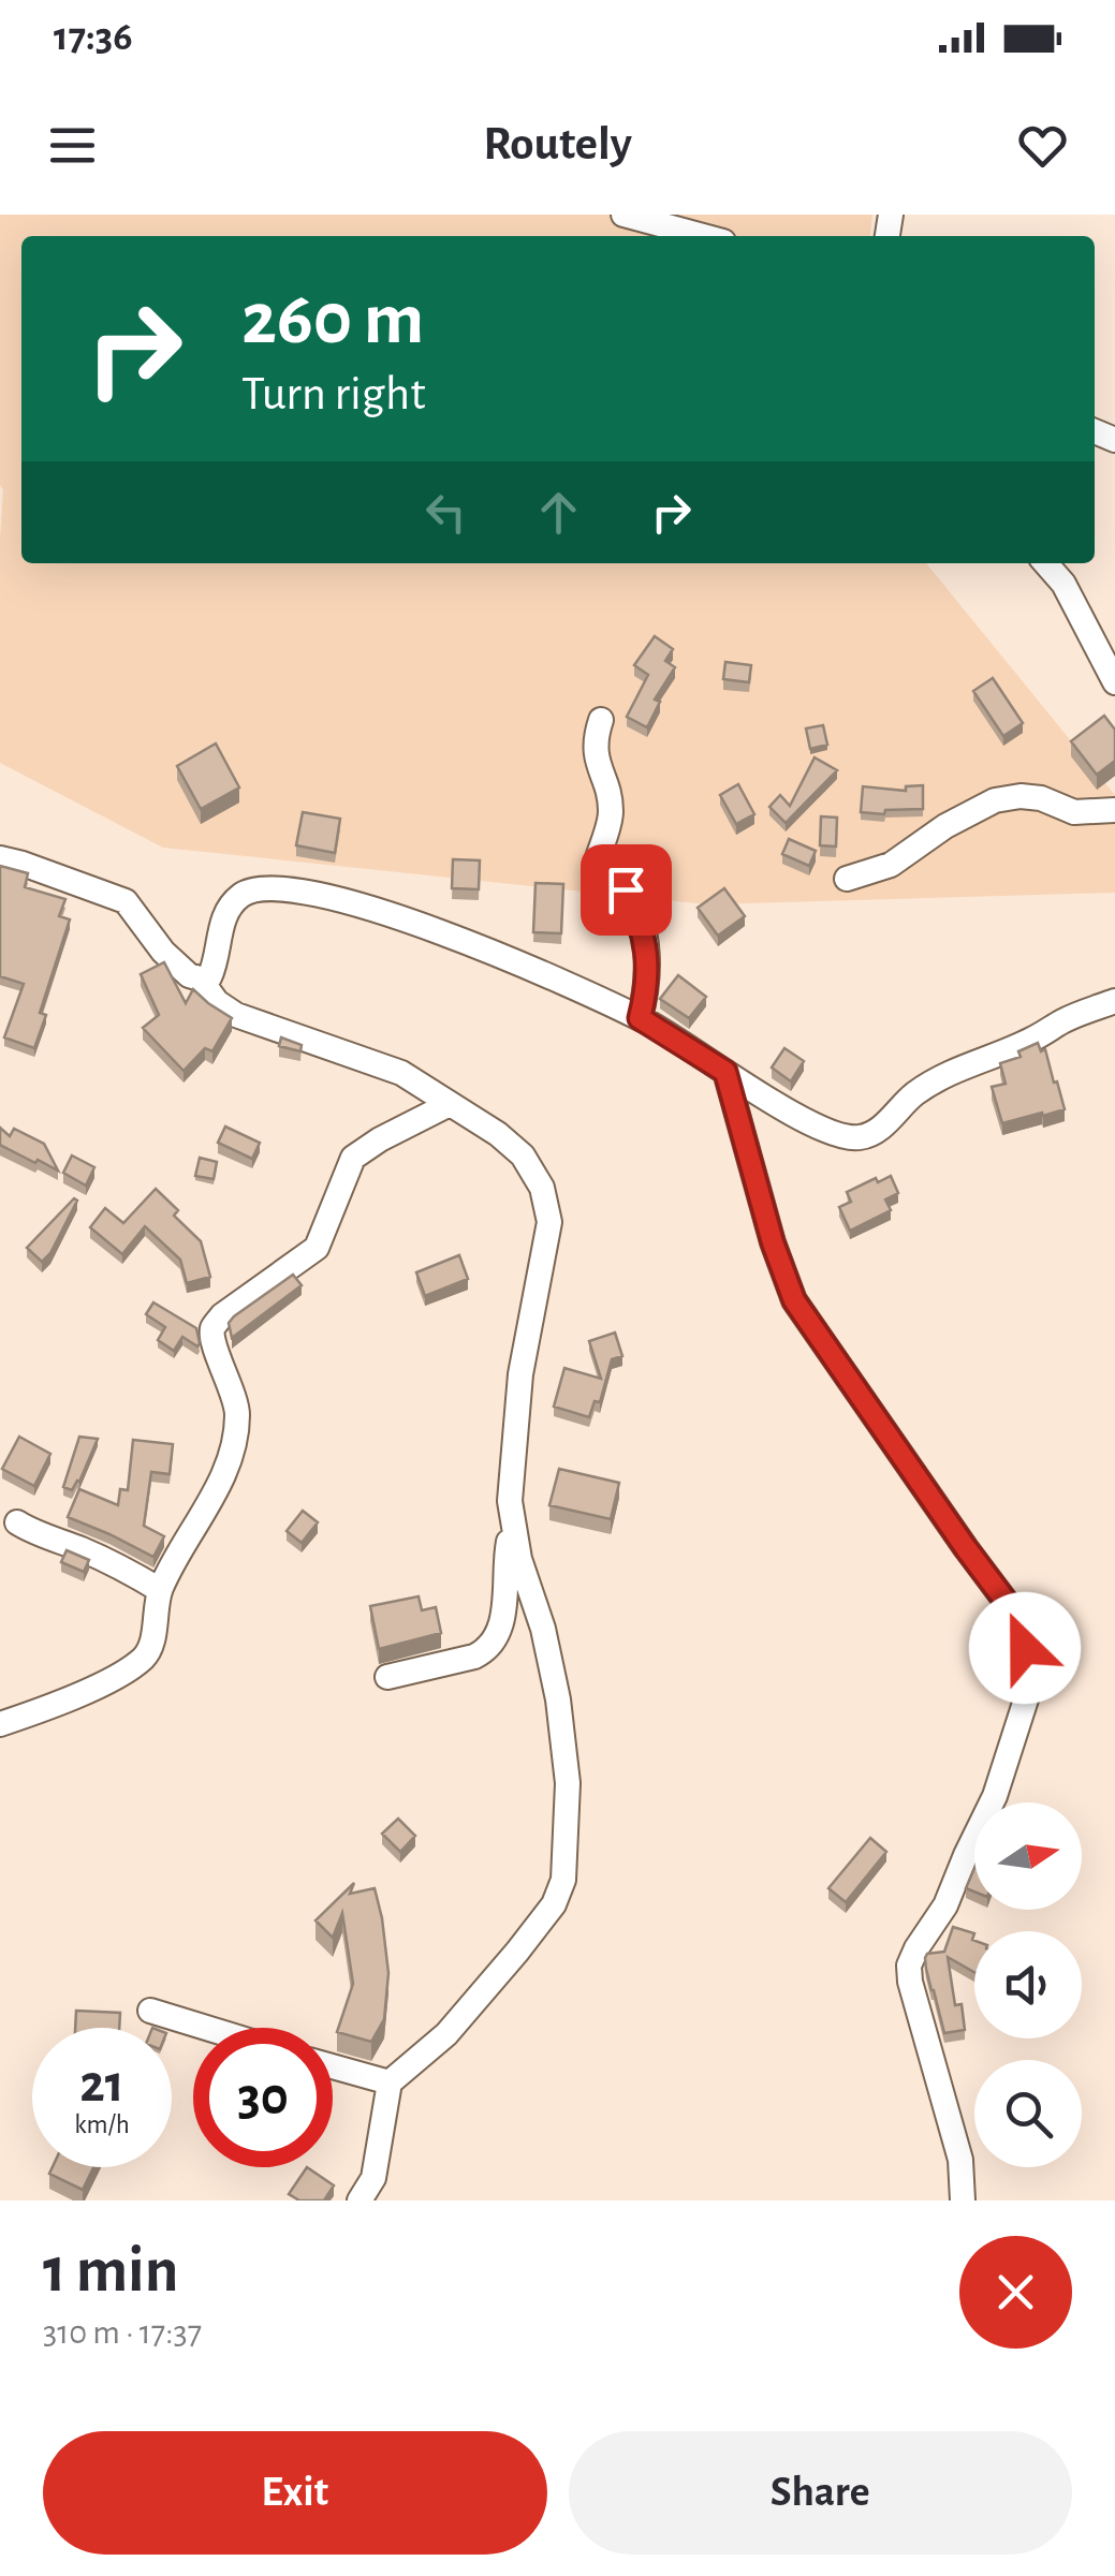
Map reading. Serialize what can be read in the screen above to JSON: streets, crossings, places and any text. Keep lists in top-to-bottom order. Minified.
{"north":"right","page":{"status":"17:36","header":"Routely","turn":["260 m","Turn right"],"speed":"21 km/h","limit":"30","heading":["1 min","310 m · 17:37"],"buttons":["Exit","Share"]}}
